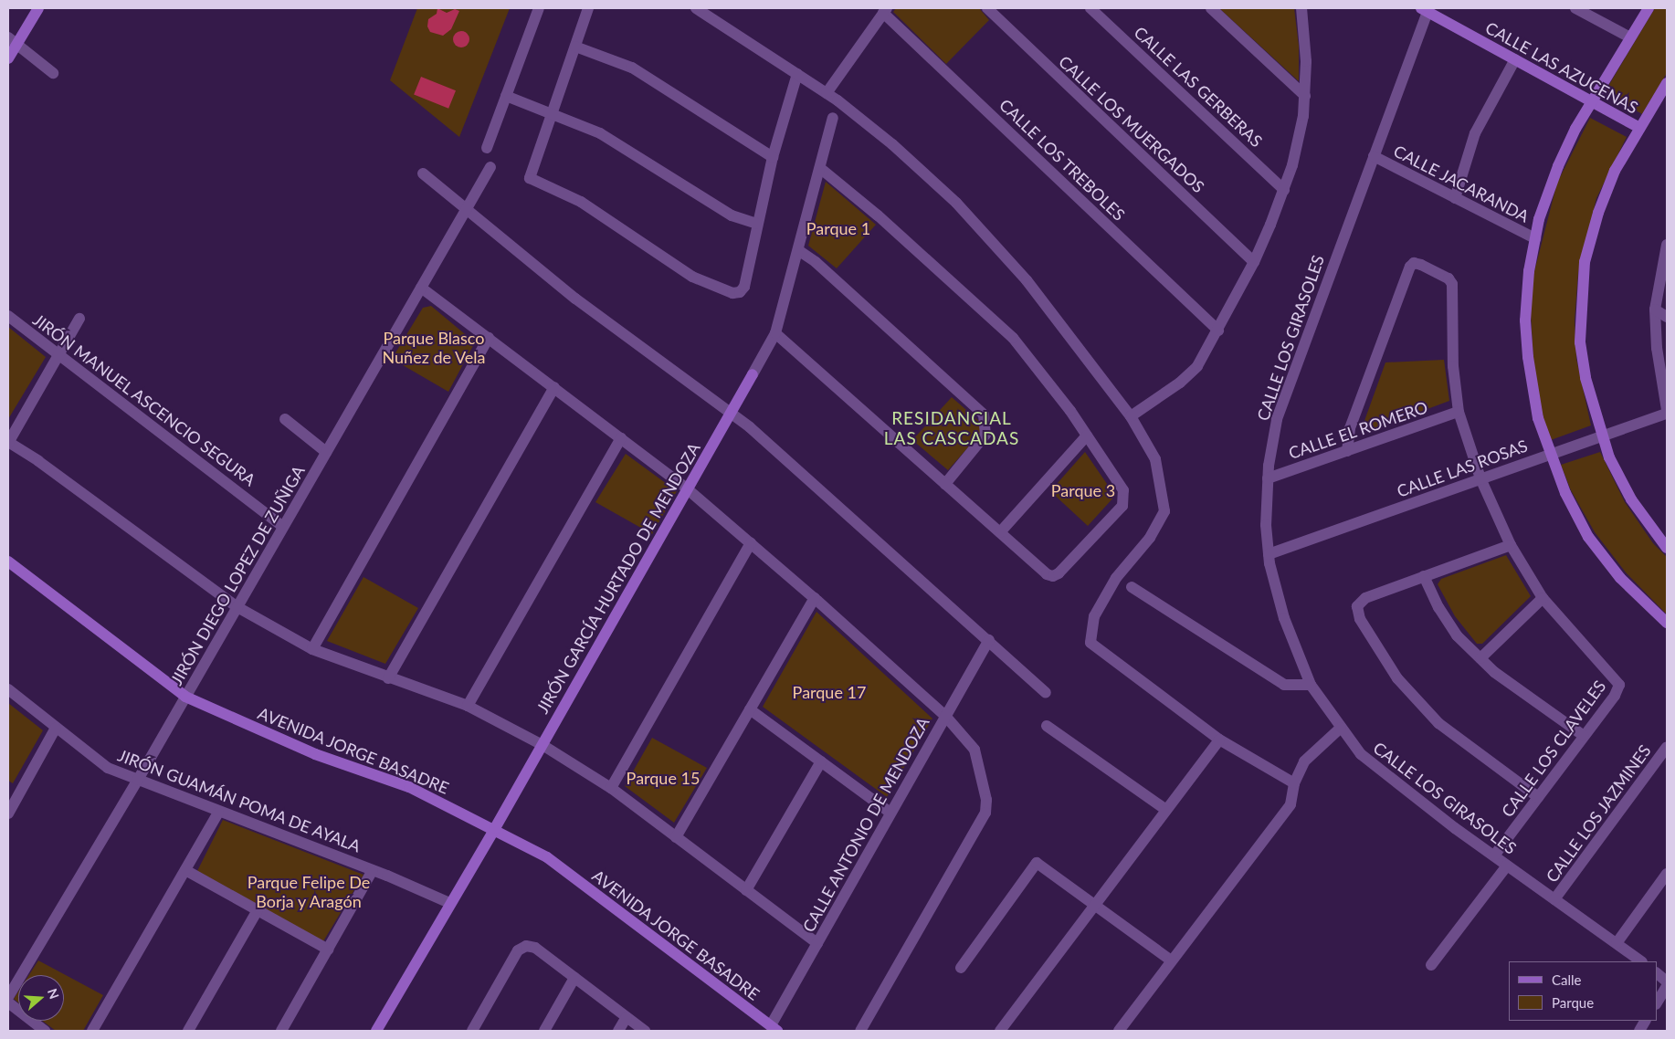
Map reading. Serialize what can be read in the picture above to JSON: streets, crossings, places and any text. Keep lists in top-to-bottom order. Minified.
{"streets":{"street":["CALLE LAS AZUCENAS","CALLE LAS GERBERAS","CALLE LOS MUERGADOS","CALLE LOS TREBOLES","CALLE JACARANDA","CALLE LOS GIRASOLES","JIRÓN MANUEL ASCENCIO SEGURA","CALLE EL ROMERO","CALLE LAS ROSAS","JIRÓN DIEGO LOPEZ DE ZUÑIGA","JIRÓN GARCÍA HURTADO DE MENDOZA","CALLE LOS CLAVELES","AVENIDA JORGE BASADRE","JIRÓN GUAMÁN POMA DE AYALA","CALLE LOS JAZMINES","CALLE ANTONIO DE MENDOZA"]},"crossings":[["CALLE LAS AZUCENAS","CALLE LOS GIRASOLES"],["CALLE JACARANDA","CALLE LOS GIRASOLES"],["CALLE LOS GIRASOLES","CALLE EL ROMERO"],["CALLE LOS GIRASOLES","CALLE LAS ROSAS"],["CALLE LOS GIRASOLES","CALLE LOS CLAVELES"],["CALLE LOS GIRASOLES","CALLE LOS JAZMINES"],["JIRÓN MANUEL ASCENCIO SEGURA","JIRÓN DIEGO LOPEZ DE ZUÑIGA"],["CALLE EL ROMERO","CALLE LOS CLAVELES"],["CALLE LAS ROSAS","CALLE LOS CLAVELES"],["JIRÓN DIEGO LOPEZ DE ZUÑIGA","AVENIDA JORGE BASADRE"],["JIRÓN DIEGO LOPEZ DE ZUÑIGA","JIRÓN GUAMÁN POMA DE AYALA"],["JIRÓN GARCÍA HURTADO DE MENDOZA","AVENIDA JORGE BASADRE"],["JIRÓN GARCÍA HURTADO DE MENDOZA","JIRÓN GUAMÁN POMA DE AYALA"],["AVENIDA JORGE BASADRE","CALLE ANTONIO DE MENDOZA"]],"districts":["RESIDANCIAL LAS CASCADAS"],"parks":["Parque 1","Parque Blasco Nuñez de Vela","Parque 3","Parque 17","Parque 15","Parque Felipe De Borja y Aragón"],"legend":["Calle","Parque"],"north":"right"}
